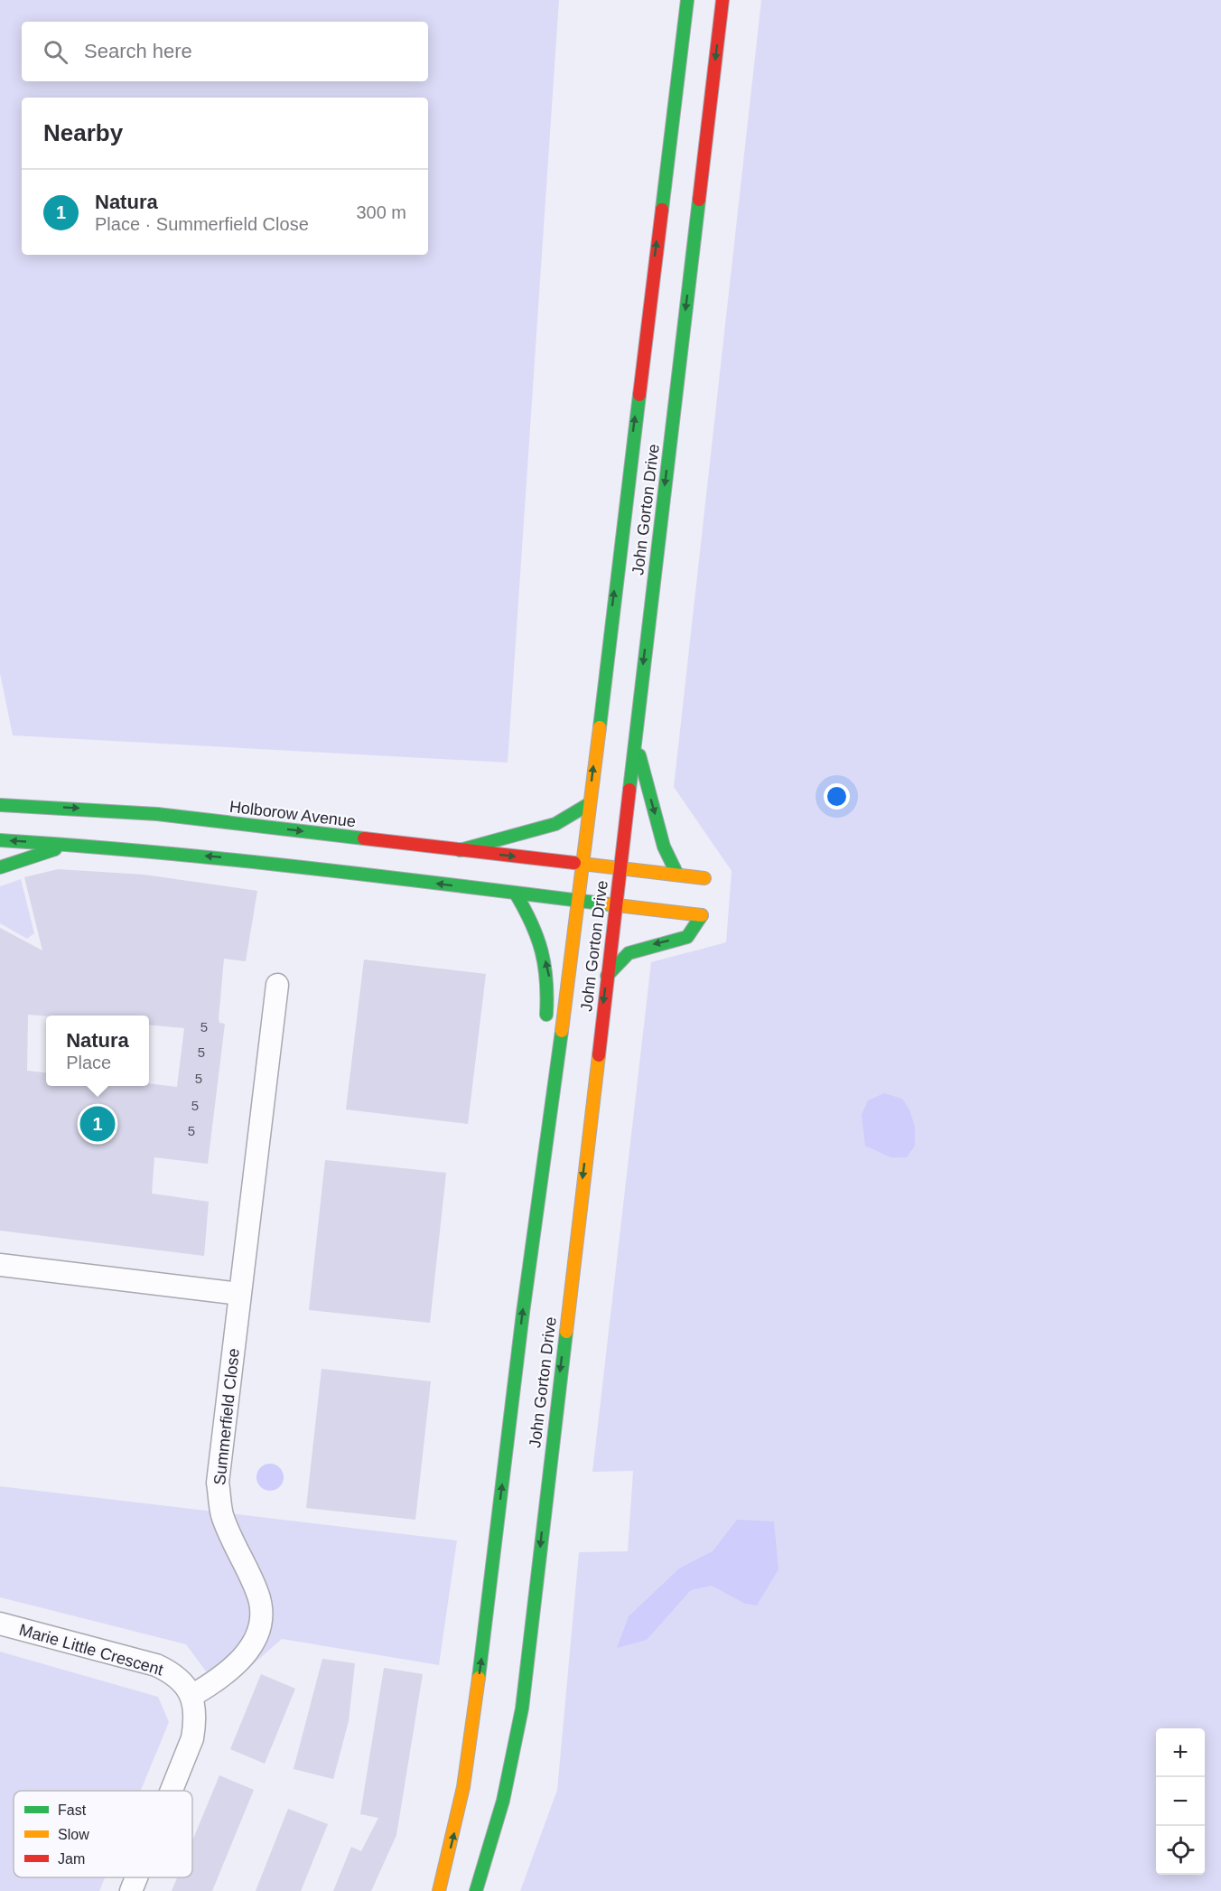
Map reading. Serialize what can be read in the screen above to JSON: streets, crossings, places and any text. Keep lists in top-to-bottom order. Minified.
{"streets":{"main road":["John Gorton Drive","Holborow Avenue"],"street":["Summerfield Close","Marie Little Crescent"]},"crossings":[["John Gorton Drive","Holborow Avenue"],["Summerfield Close","Marie Little Crescent"]],"house_numbers":["5","5","5","5","5"],"legend":["Fast","Slow","Jam"],"page":{"search":"Search here","heading":"Nearby","list":[{"mark":"1","name":"Natura","note":"Place · Summerfield Close","value":"300 m"}],"popup":["Natura","Place"],"pins":"1","map_buttons":["+","−"]}}
